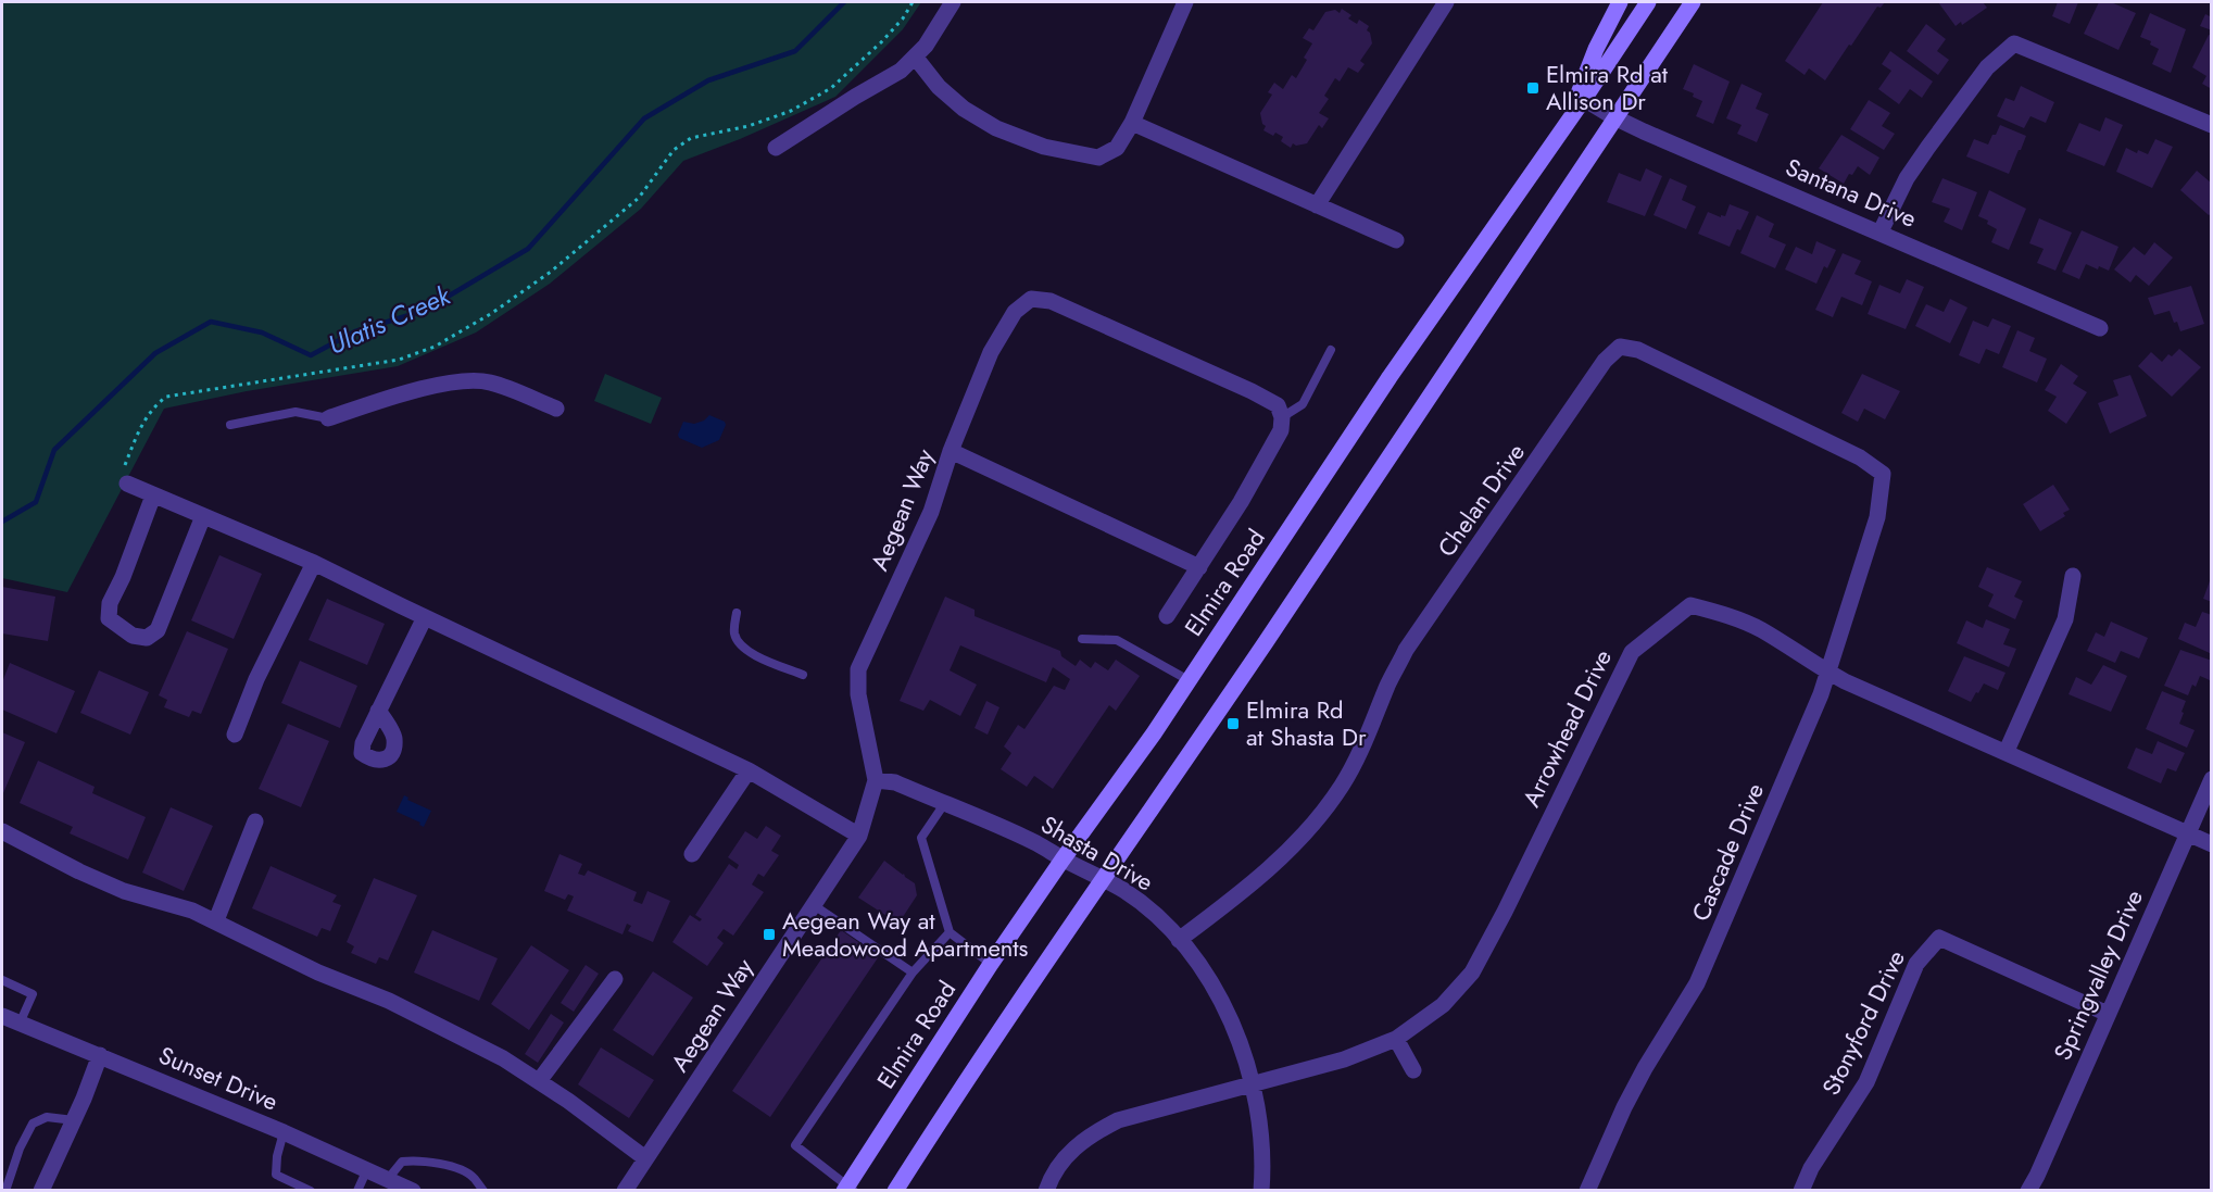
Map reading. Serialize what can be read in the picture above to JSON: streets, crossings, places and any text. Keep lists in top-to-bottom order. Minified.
{"streets":{"main road":["Elmira Road"],"street":["Santana Drive","Chelan Drive","Aegean Way","Arrowhead Drive","Cascade Drive","Shasta Drive","Springvalley Drive","Stonyford Drive","Sunset Drive"]},"crossings":[["Santana Drive","Elmira Road"],["Chelan Drive","Cascade Drive"],["Chelan Drive","Shasta Drive"],["Aegean Way","Shasta Drive"],["Elmira Road","Shasta Drive"],["Arrowhead Drive","Cascade Drive"],["Arrowhead Drive","Shasta Drive"],["Arrowhead Drive","Springvalley Drive"],["Springvalley Drive","Stonyford Drive"]],"water":["Ulatis Creek"],"places":{"transit":["Elmira Rd at Allison Dr","Elmira Rd at Shasta Dr","Aegean Way at Meadowood Apartments"]}}
